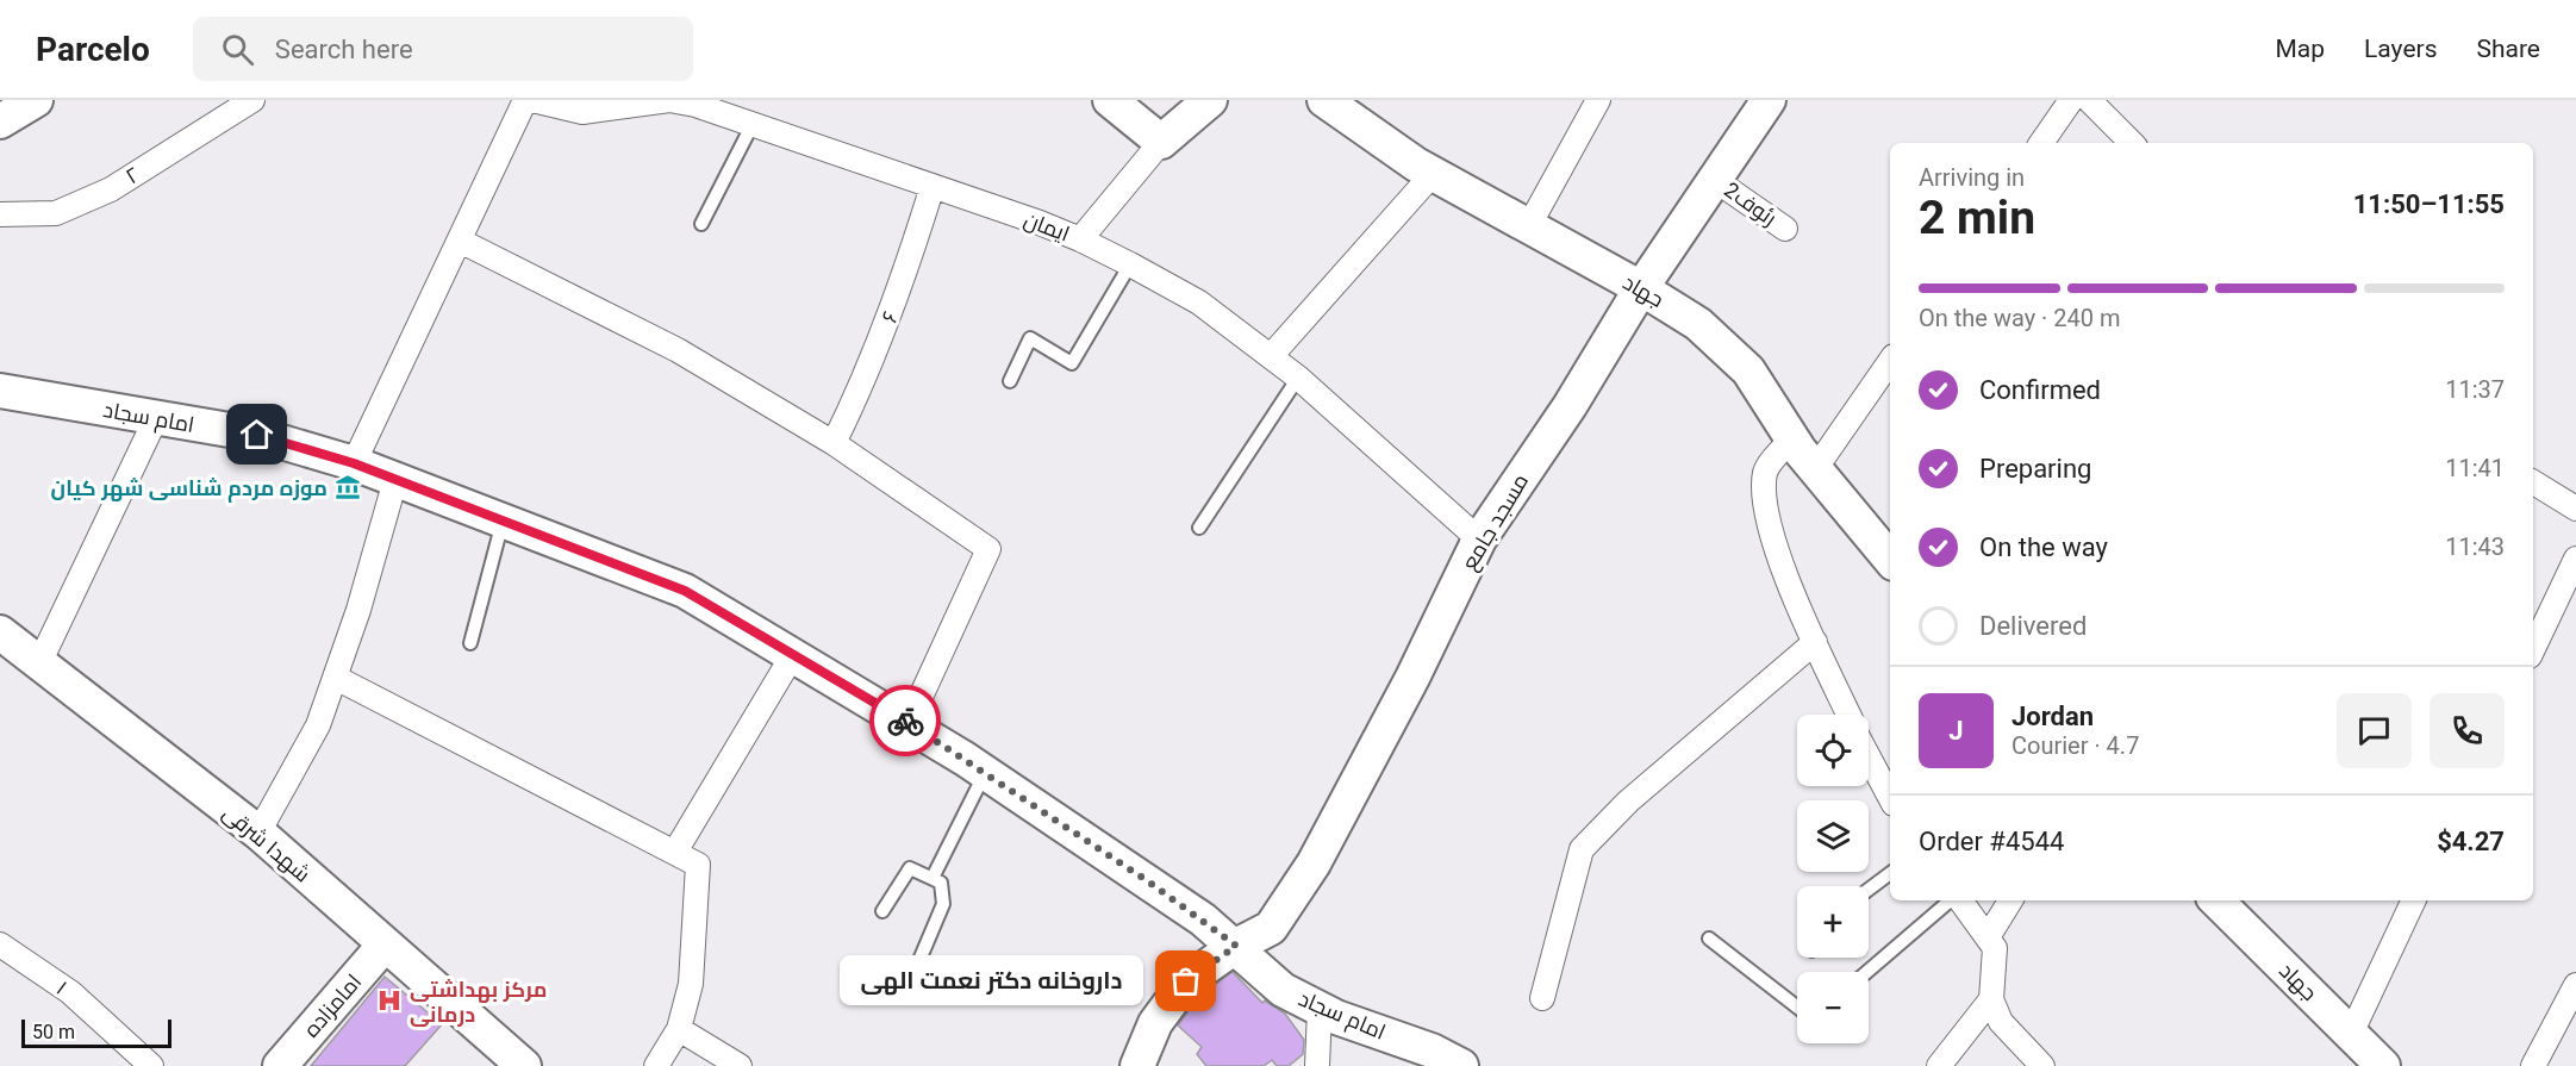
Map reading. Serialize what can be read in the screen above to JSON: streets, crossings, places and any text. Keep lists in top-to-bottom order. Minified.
{"streets":{"street":["۲","رئوف2","ایمان","جهاد","۶","امام سجاد","مسجد جامع","شهدا شرقی","۱","امامزاده"]},"crossings":[["رئوف2","مسجد جامع"],["ایمان","۶"],["ایمان","مسجد جامع"],["جهاد","مسجد جامع"],["امام سجاد","مسجد جامع"],["شهدا شرقی","امامزاده"]],"places":{"museum":["موزه مردم شناسی شهر کیان"],"other":["داروخانه دکتر نعمت الهی"],"hospital":["مرکز بهداشتی درمانی"]},"scale_bar":"50 m","page":{"header":"Parcelo","search":"Search here","nav":["Map","Layers","Share"],"heading":["2 min","Arriving in","11:50–11:55"],"panel":["Jordan","Courier · 4.7","Order #4544","$4.27"],"bar":"On the way · 240 m","list":[["Confirmed","11:37"],["Preparing","11:41"],["On the way","11:43"],"Delivered"],"round":"J","map_buttons":["+","−"],"bubble":"داروخانه دکتر نعمت الهی","scale":"50 m"}}
